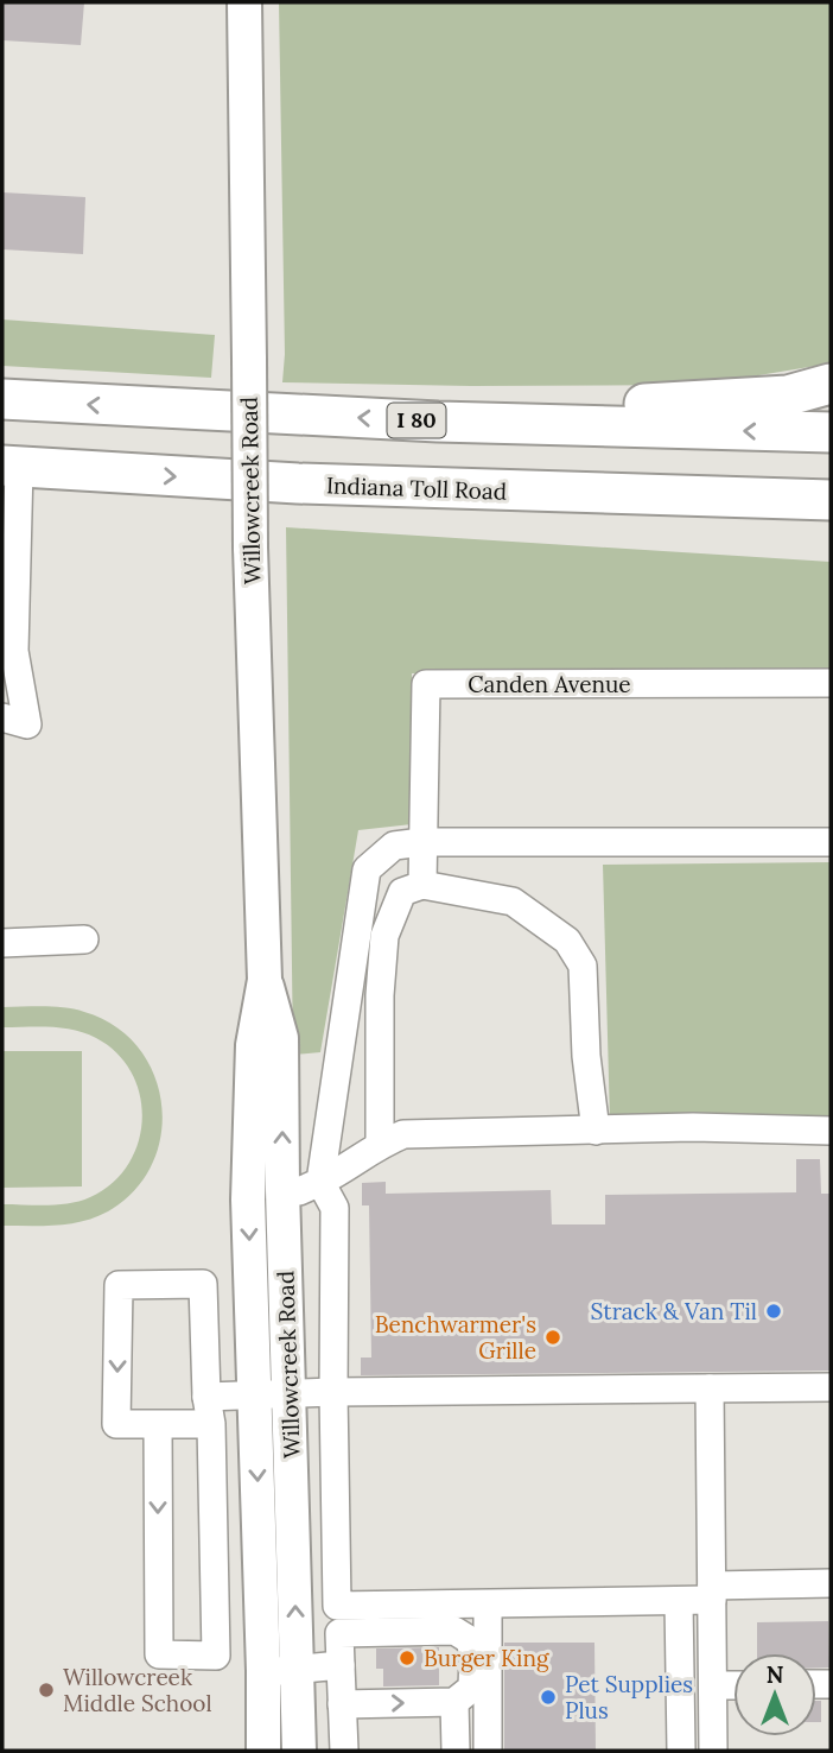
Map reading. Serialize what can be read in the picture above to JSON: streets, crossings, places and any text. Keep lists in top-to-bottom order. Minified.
{"streets":{"highway":["I 80","Indiana Toll Road"],"main road":["Willowcreek Road"],"street":["Canden Avenue"]},"places":["Strack & Van Til","Benchwarmer's Grille","Burger King","Willowcreek Middle School","Pet Supplies Plus"],"north":"top"}
